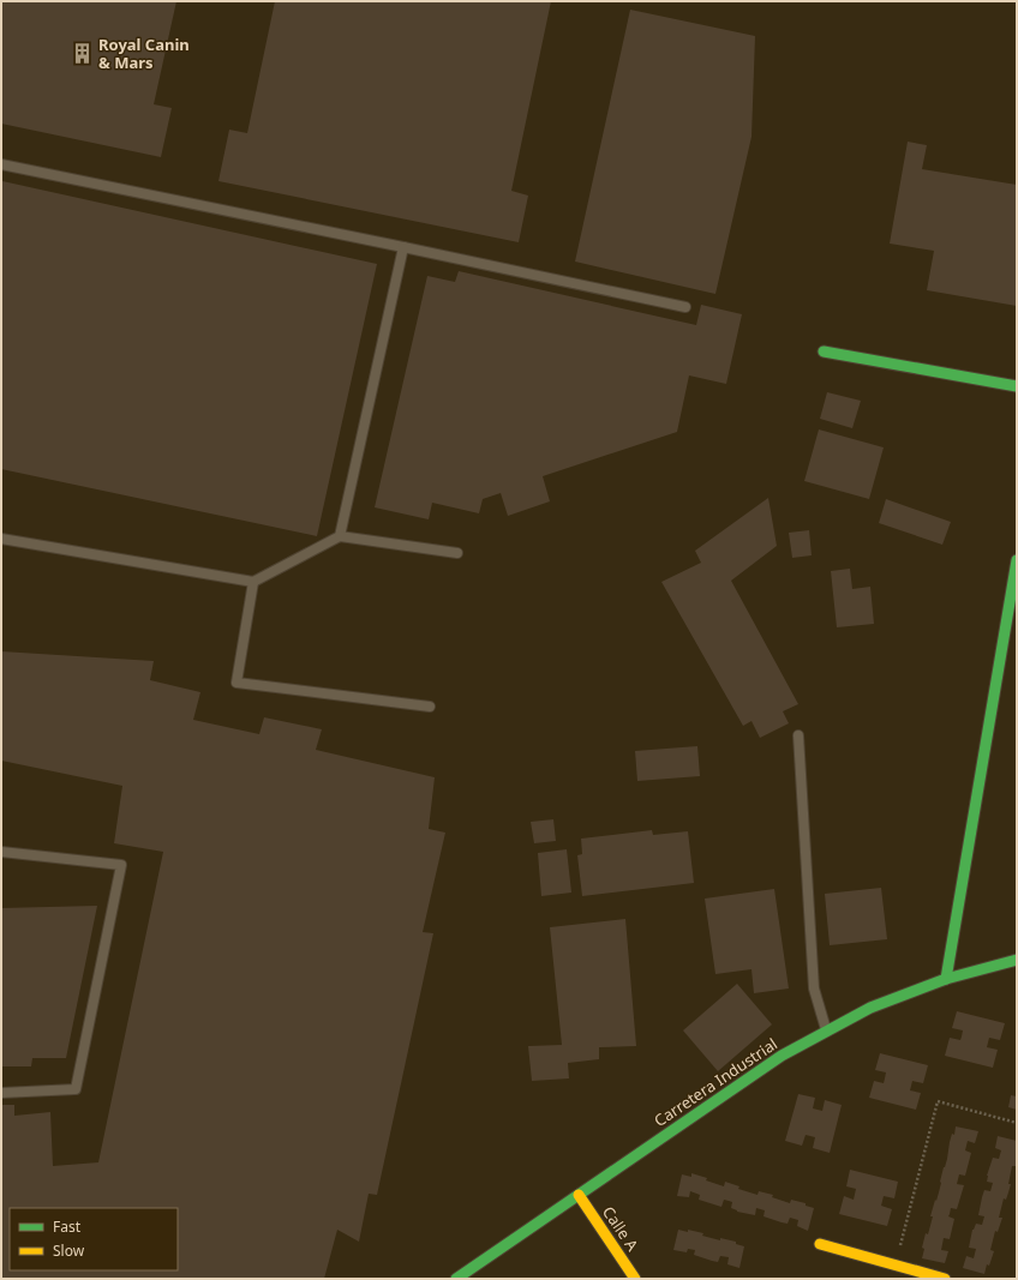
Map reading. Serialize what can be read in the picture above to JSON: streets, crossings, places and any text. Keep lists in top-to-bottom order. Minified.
{"streets":{"street":["Carretera Industrial","Calle A"]},"crossings":[["Carretera Industrial","Calle A"]],"places":{"building":["Royal Canin & Mars"]},"legend":["Fast","Slow"]}
